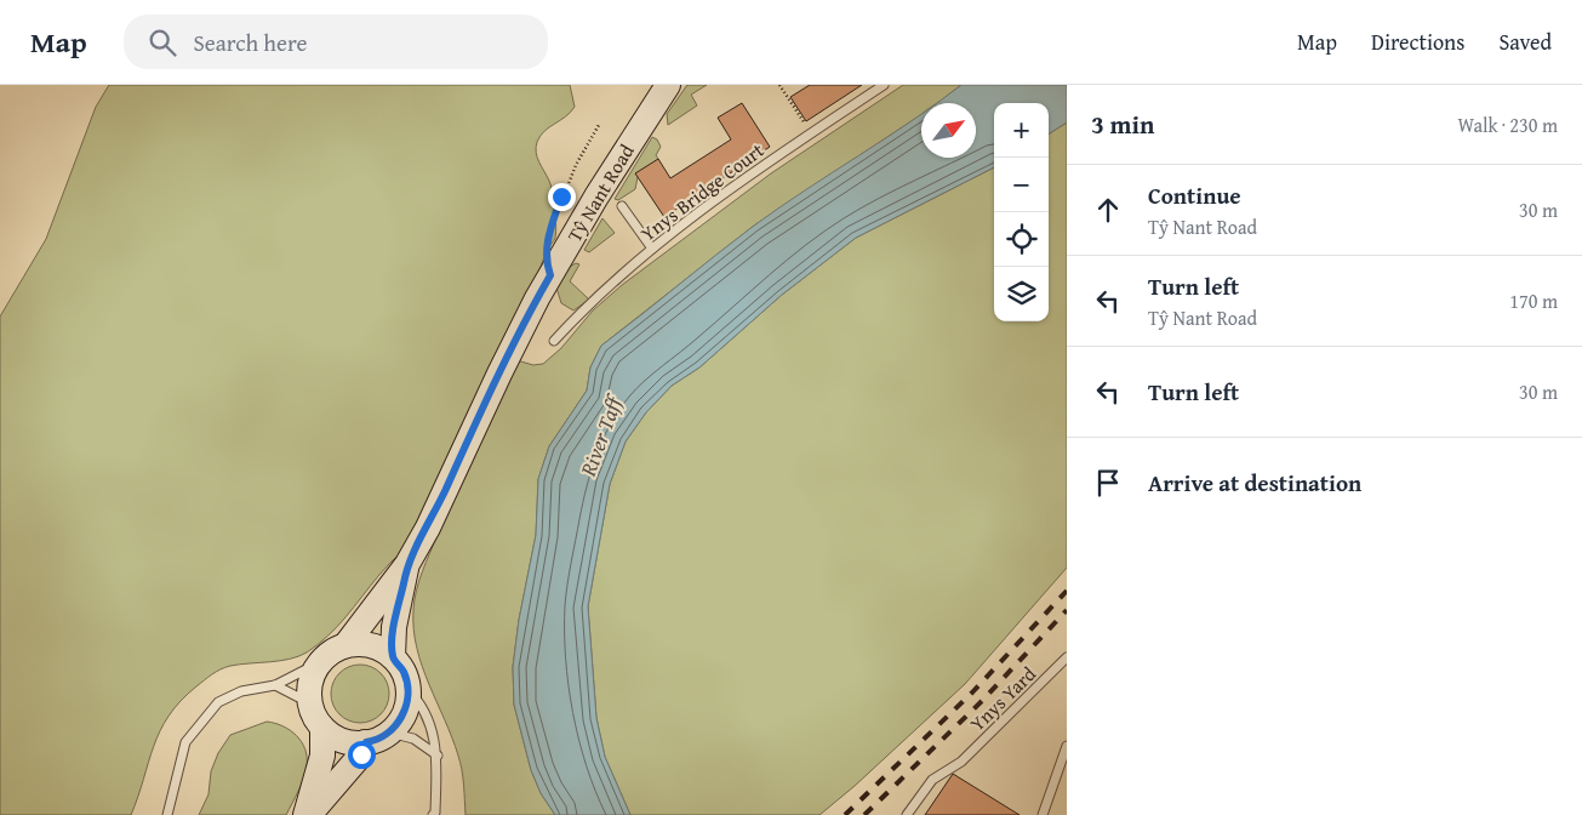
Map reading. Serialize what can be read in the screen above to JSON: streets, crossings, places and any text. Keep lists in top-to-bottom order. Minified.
{"streets":{"main road":["Tŷ Nant Road"],"lane":["Ynys Bridge Court","Ynys Yard"]},"water":["River Taff"],"north":"top right","page":{"header":"Map","search":"Search here","nav":["Map","Directions","Saved"],"heading":["3 min","Walk · 230 m"],"map_buttons":["+","−"],"list":[["Continue","Tŷ Nant Road","30 m"],["Turn left","Tŷ Nant Road","170 m"],["Turn left","30 m"],"Arrive at destination"]}}
